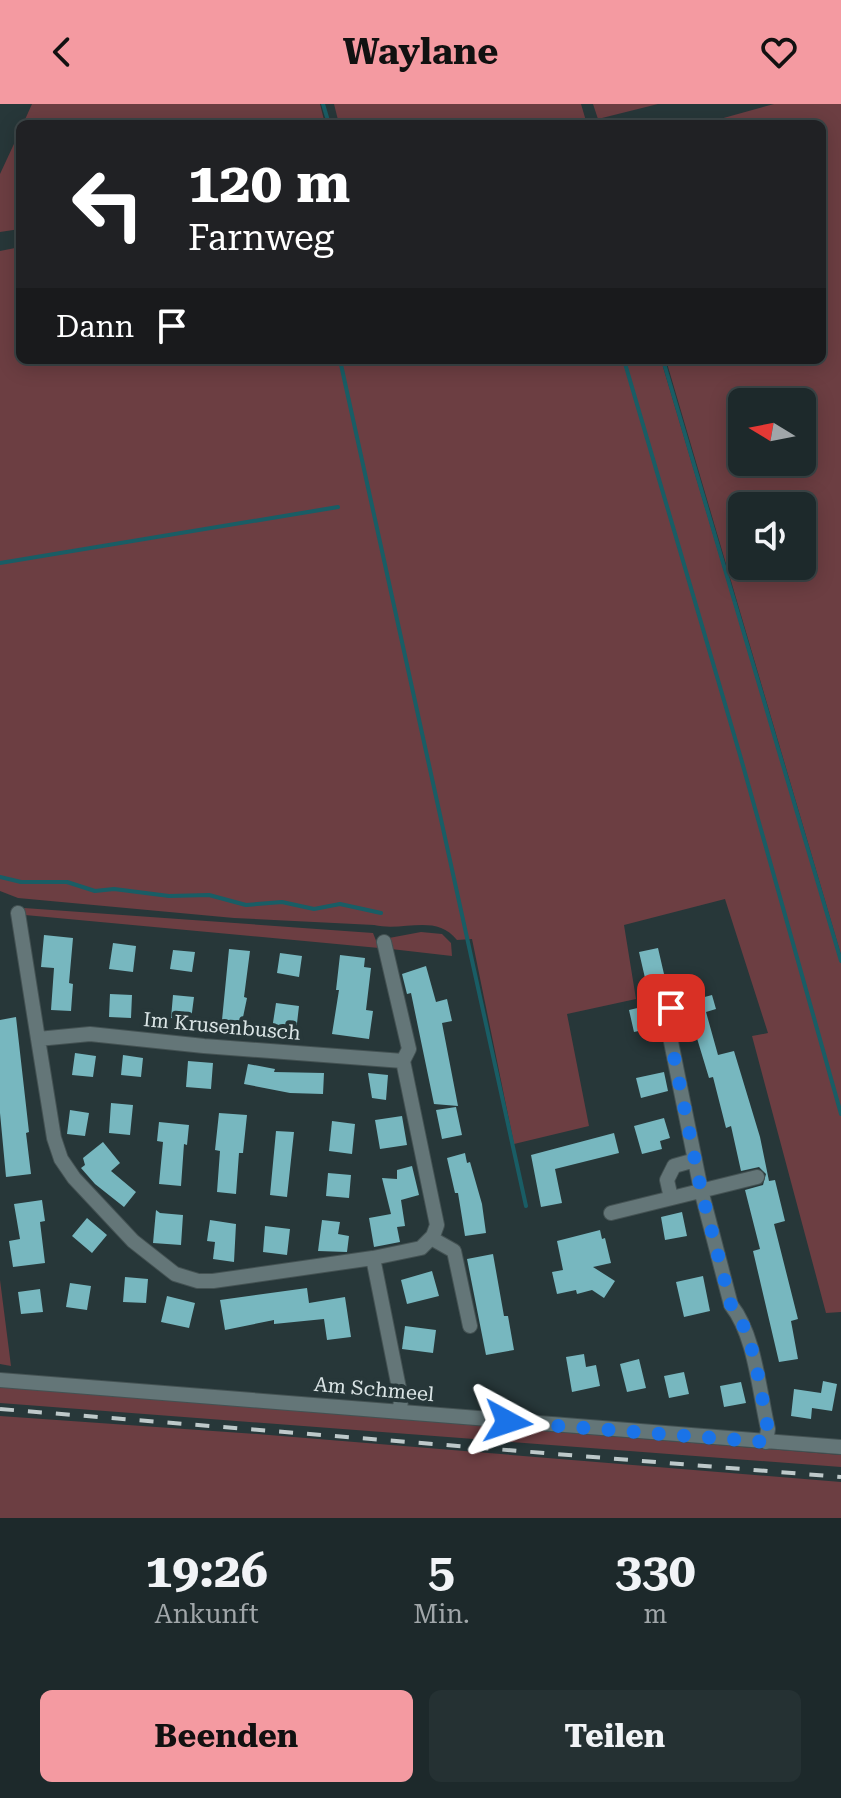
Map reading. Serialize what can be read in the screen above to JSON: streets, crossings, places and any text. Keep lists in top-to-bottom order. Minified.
{"streets":{"street":["Im Krusenbusch","Am Schmeel"]},"north":"left","page":{"header":"Waylane","turn":["120 m","Farnweg"],"then":"Dann","eta":["19:26","Ankunft","5","Min.","330","m"],"buttons":["Beenden","Teilen"]}}
